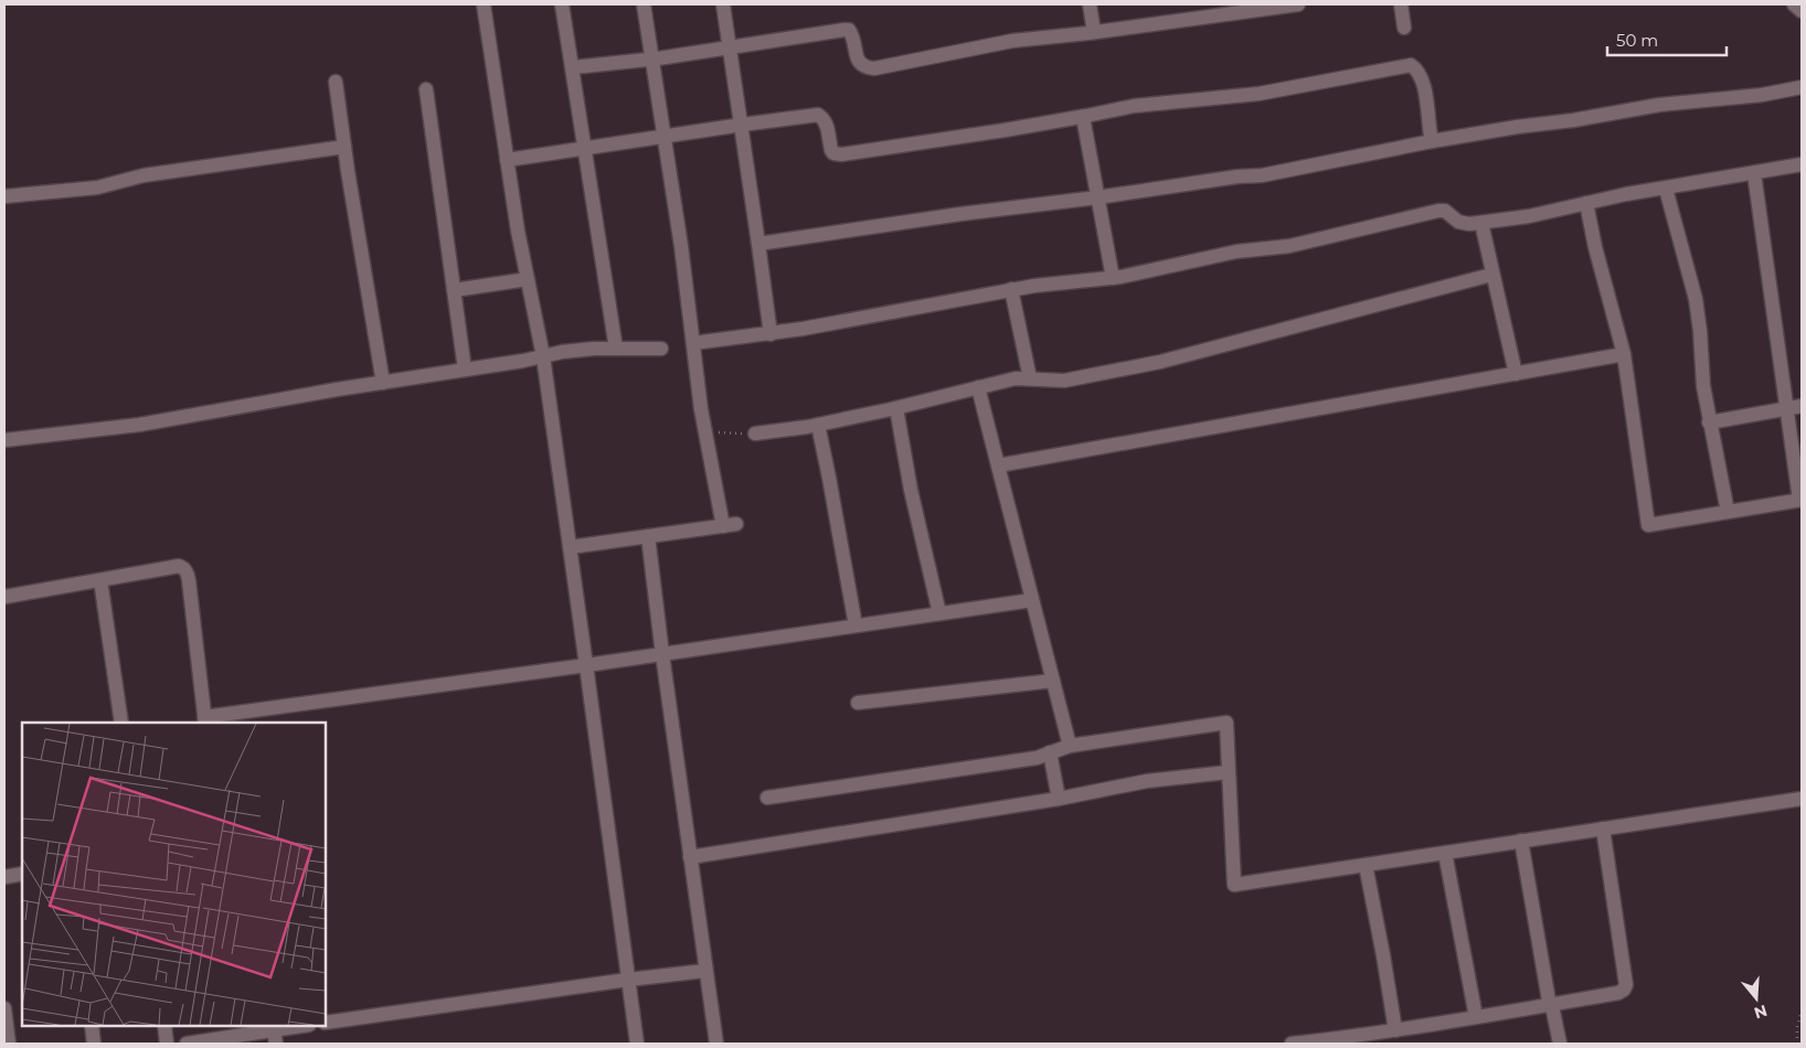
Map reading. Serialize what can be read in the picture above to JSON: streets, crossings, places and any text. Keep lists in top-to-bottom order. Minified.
{"scale_bar":"50 m","north":"bottom"}
